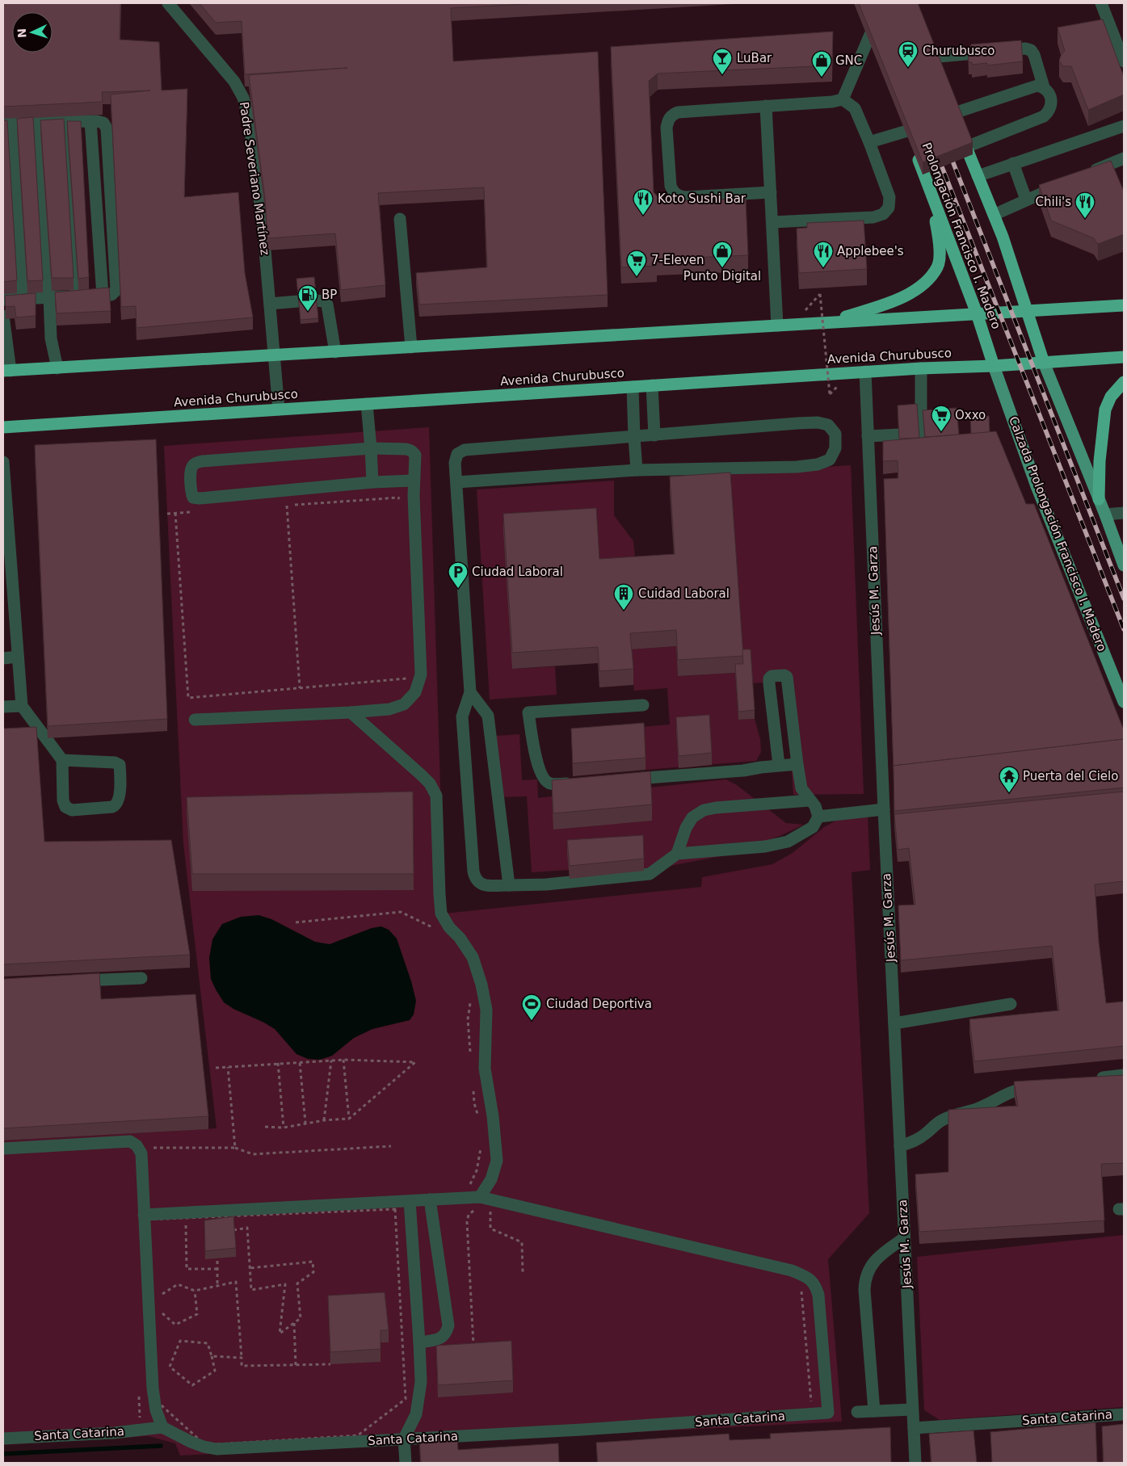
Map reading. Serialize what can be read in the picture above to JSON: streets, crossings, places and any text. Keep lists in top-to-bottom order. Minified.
{"streets":{"highway":["Prolongación Francisco I. Madero","Avenida Churubusco"],"main road":["Calzada Prolongación Francisco I. Madero"],"street":["Padre Severiano Martínez","Jesús M. Garza","Santa Catarina"]},"crossings":[["Padre Severiano Martínez","Avenida Churubusco"],["Prolongación Francisco I. Madero","Avenida Churubusco"],["Prolongación Francisco I. Madero","Calzada Prolongación Francisco I. Madero"],["Avenida Churubusco","Calzada Prolongación Francisco I. Madero"],["Avenida Churubusco","Jesús M. Garza"],["Jesús M. Garza","Santa Catarina"]],"places":{"station":["Churubusco"],"bar":["LuBar"],"shop":["GNC","Punto Digital"],"restaurant":["Koto Sushi Bar","Chili's","Applebee's"],"supermarket":["7-Eleven","Oxxo"],"fuel station":["BP"],"parking":["Ciudad Laboral"],"building":["Cuidad Laboral"],"temple":["Puerta del Cielo"],"sports":["Ciudad Deportiva"]},"north":"left"}
